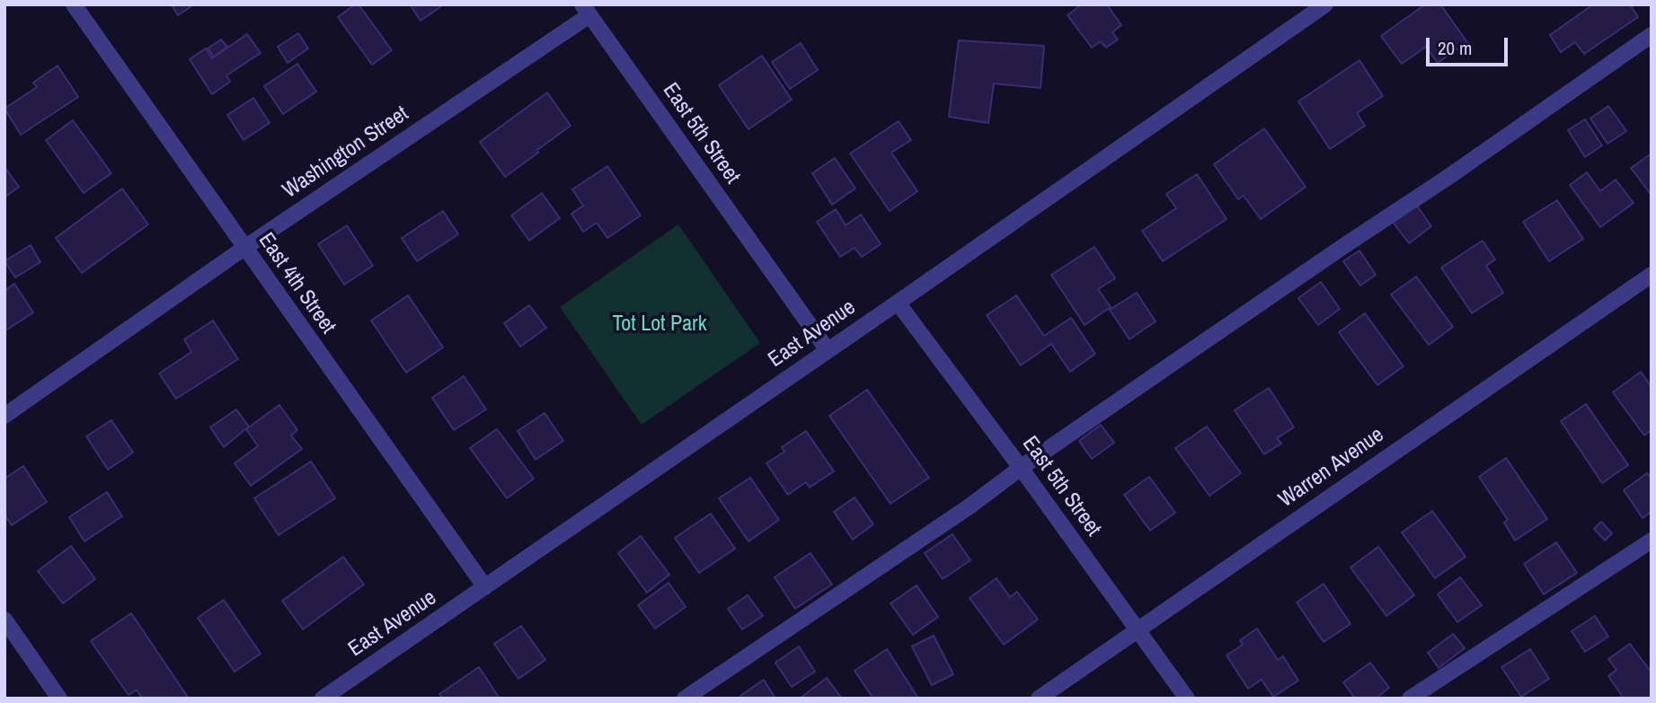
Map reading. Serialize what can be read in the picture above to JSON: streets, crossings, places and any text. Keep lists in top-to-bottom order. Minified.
{"streets":{"street":["East 5th Street","Washington Street","East 4th Street","East Avenue","Warren Avenue"]},"crossings":[["East 5th Street","Washington Street"],["East 5th Street","East Avenue"],["East 5th Street","Warren Avenue"],["Washington Street","East 4th Street"],["East 4th Street","East Avenue"]],"parks":["Tot Lot Park"],"scale_bar":"20 m"}
